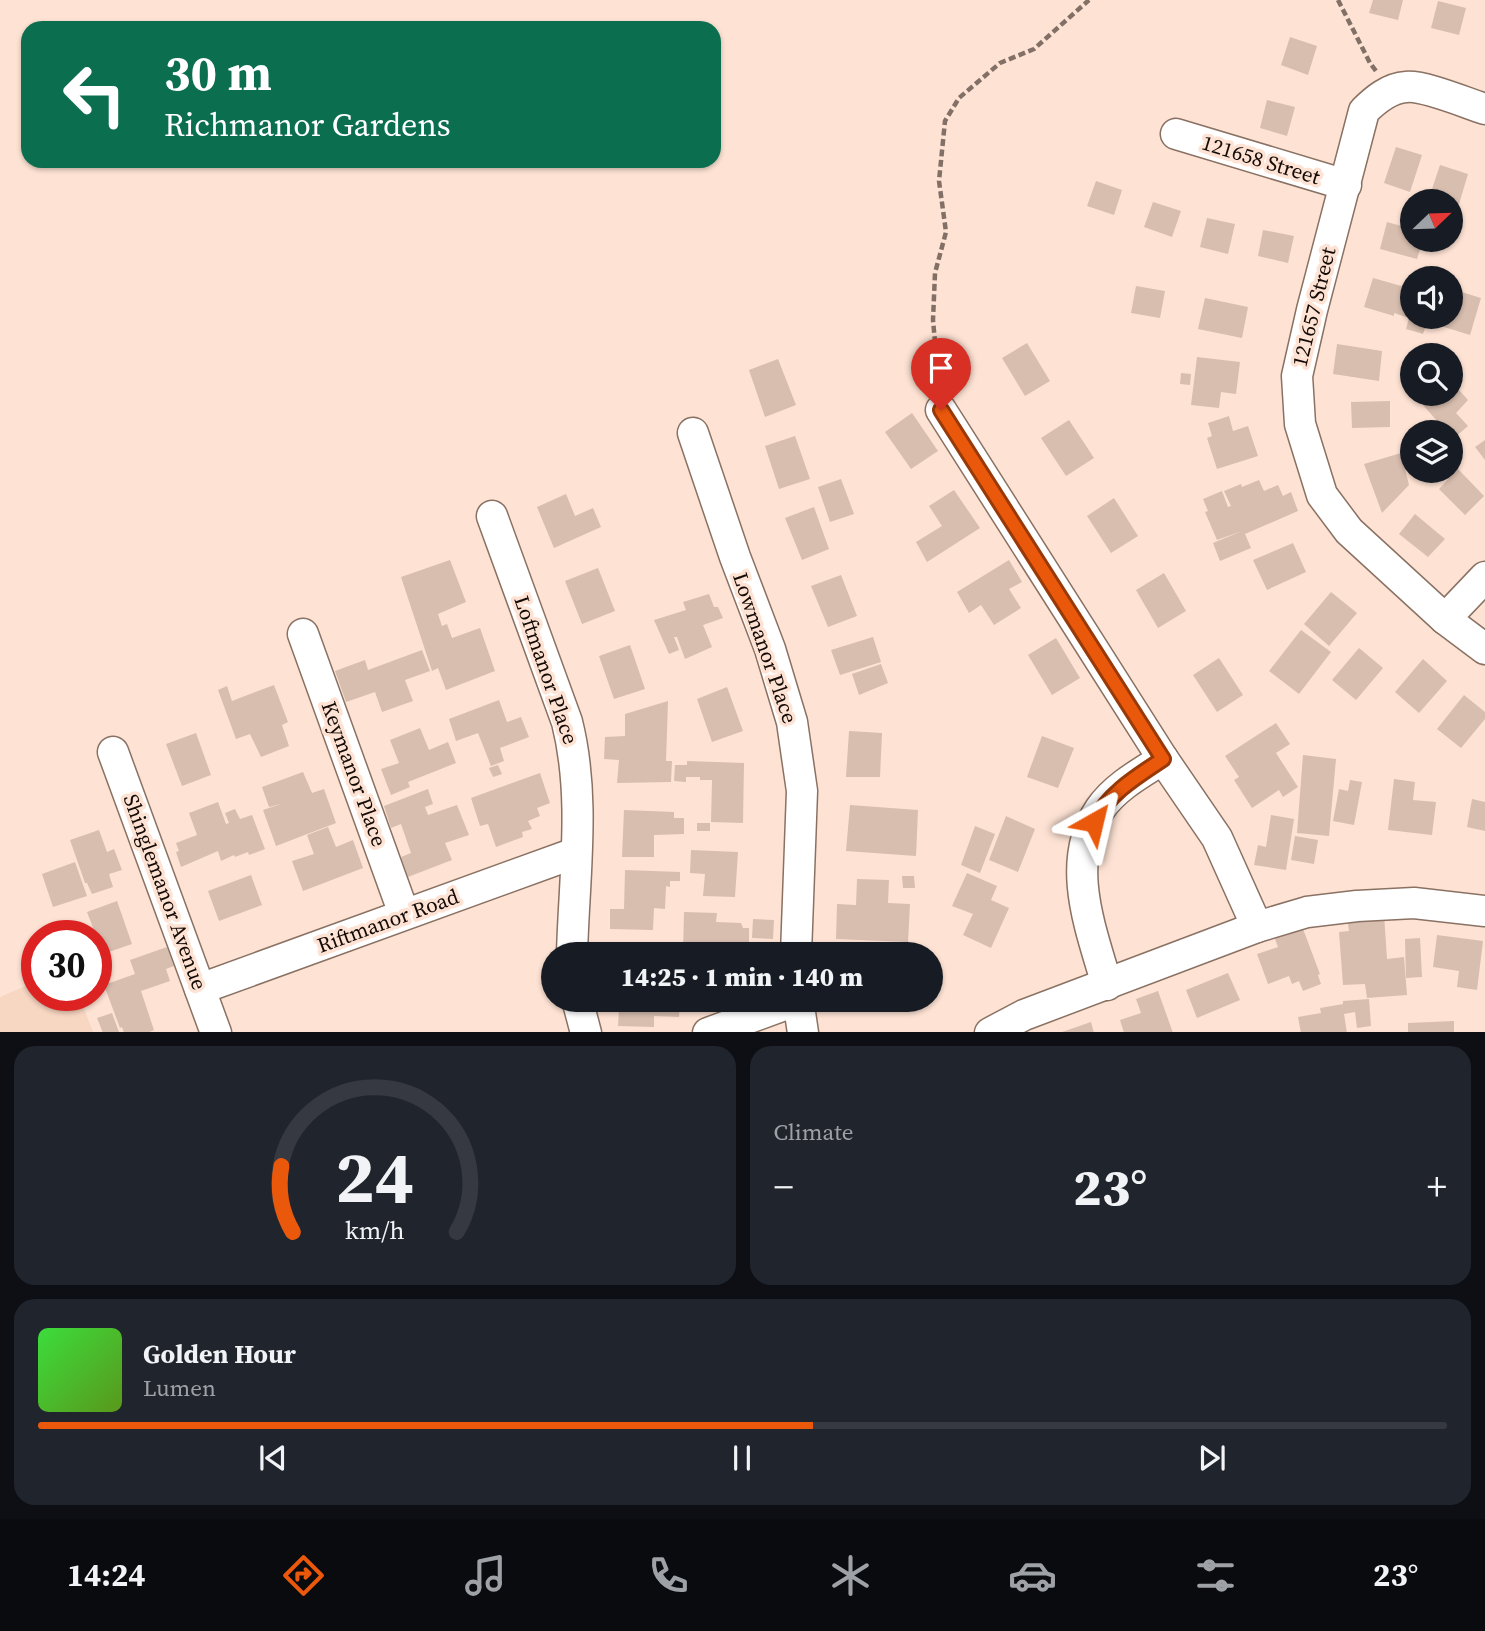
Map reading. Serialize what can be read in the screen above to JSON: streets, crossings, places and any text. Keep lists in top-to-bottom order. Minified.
{"streets":{"street":["121658 Street","121657 Street","Lowmanor Place","Loftmanor Place","Keymanor Place","Shinglemanor Avenue","Riftmanor Road"]},"crossings":[["121658 Street","121657 Street"],["Loftmanor Place","Riftmanor Road"],["Keymanor Place","Riftmanor Road"],["Shinglemanor Avenue","Riftmanor Road"]],"north":"top right","page":{"turn":["30 m","Richmanor Gardens"],"limit":"30","trip":"14:25 · 1 min · 140 m","tile":"Climate","heat":["−","23°","+"],"song":["Golden Hour","Lumen"],"tabs":["14:24","23°"],"gauge":["24","km/h"]}}
